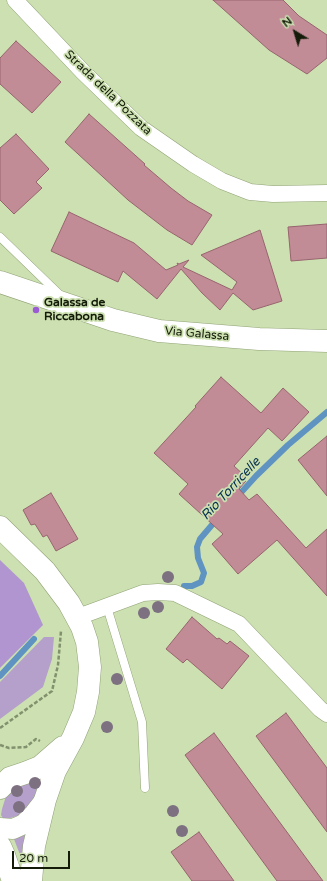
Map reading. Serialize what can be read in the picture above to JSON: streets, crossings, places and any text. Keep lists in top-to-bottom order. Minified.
{"streets":{"main road":["Via Galassa"],"street":["Strada della Pozzata"]},"water":["Rio Torricelle"],"places":["Galassa de Riccabona"],"scale_bar":"20 m","north":"top left"}
